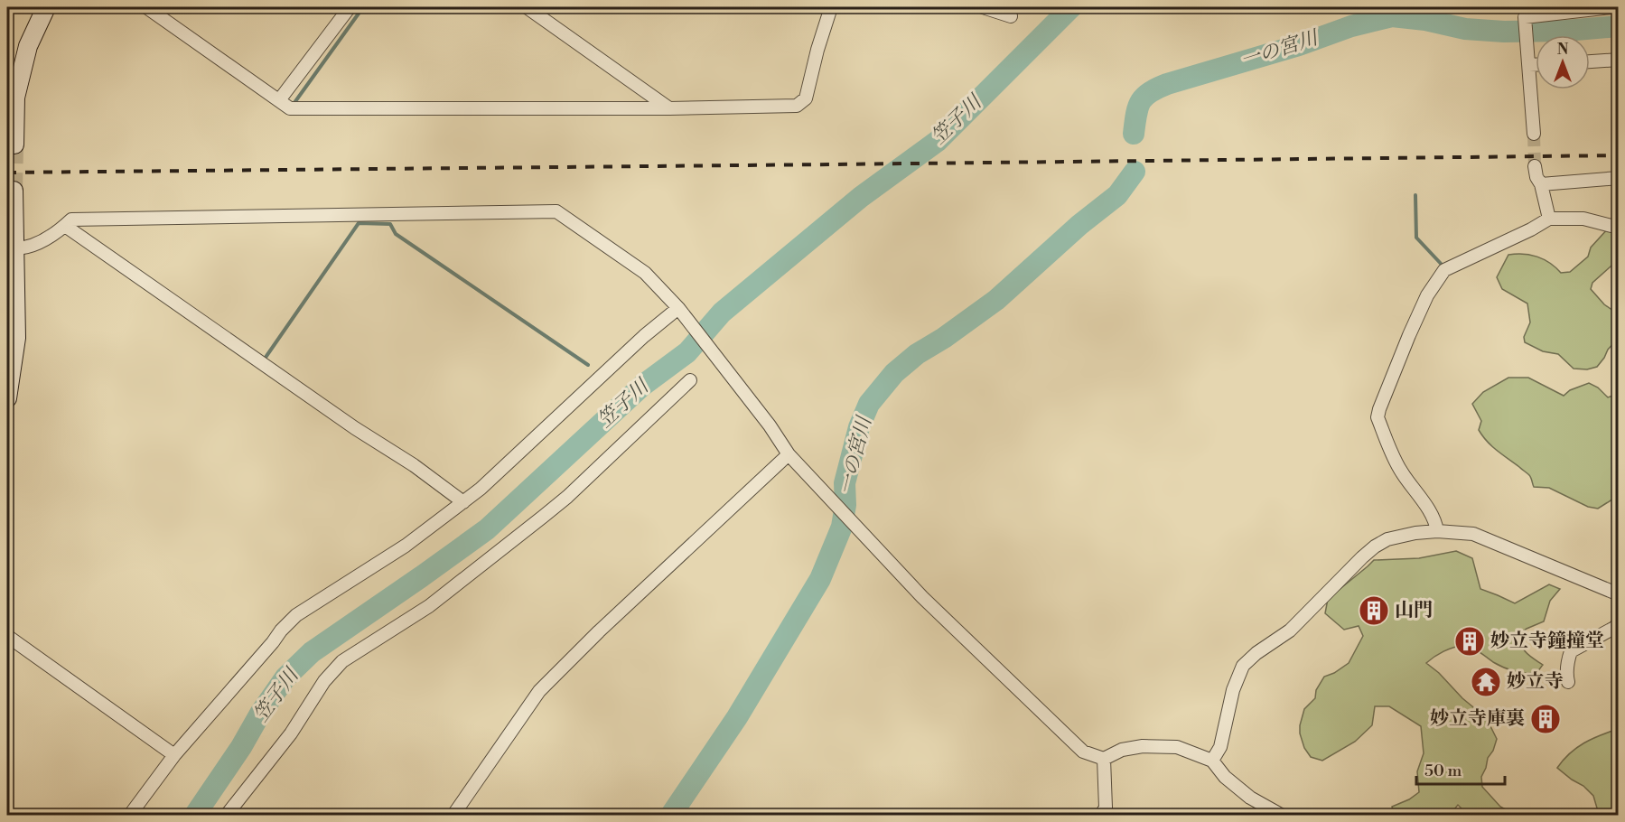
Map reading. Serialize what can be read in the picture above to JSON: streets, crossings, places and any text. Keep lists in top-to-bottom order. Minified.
{"water":["一の宮川","笠子川"],"places":{"building":["山門","妙立寺鐘撞堂","妙立寺庫裏"],"temple":["妙立寺"]},"scale_bar":"50 m","north":"top"}
